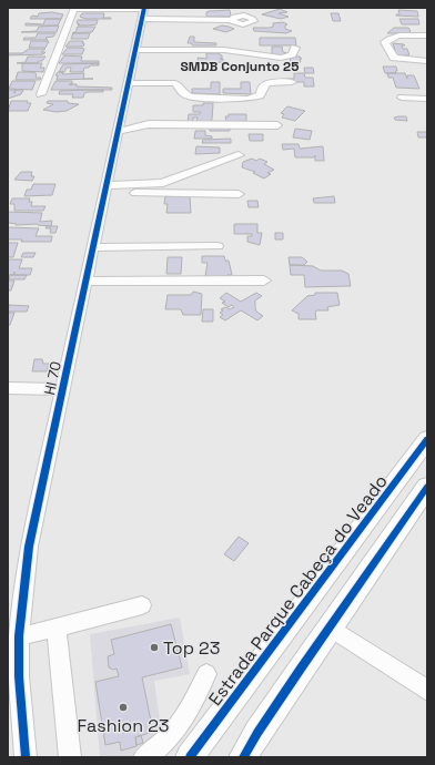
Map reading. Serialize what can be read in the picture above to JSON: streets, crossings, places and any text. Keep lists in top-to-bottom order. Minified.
{"streets":{"main road":["Estrada Parque Cabeça do Veado"],"street":["HI 70"]},"districts":["SMDB Conjunto 25"],"places":["Top 23","Fashion 23"]}
